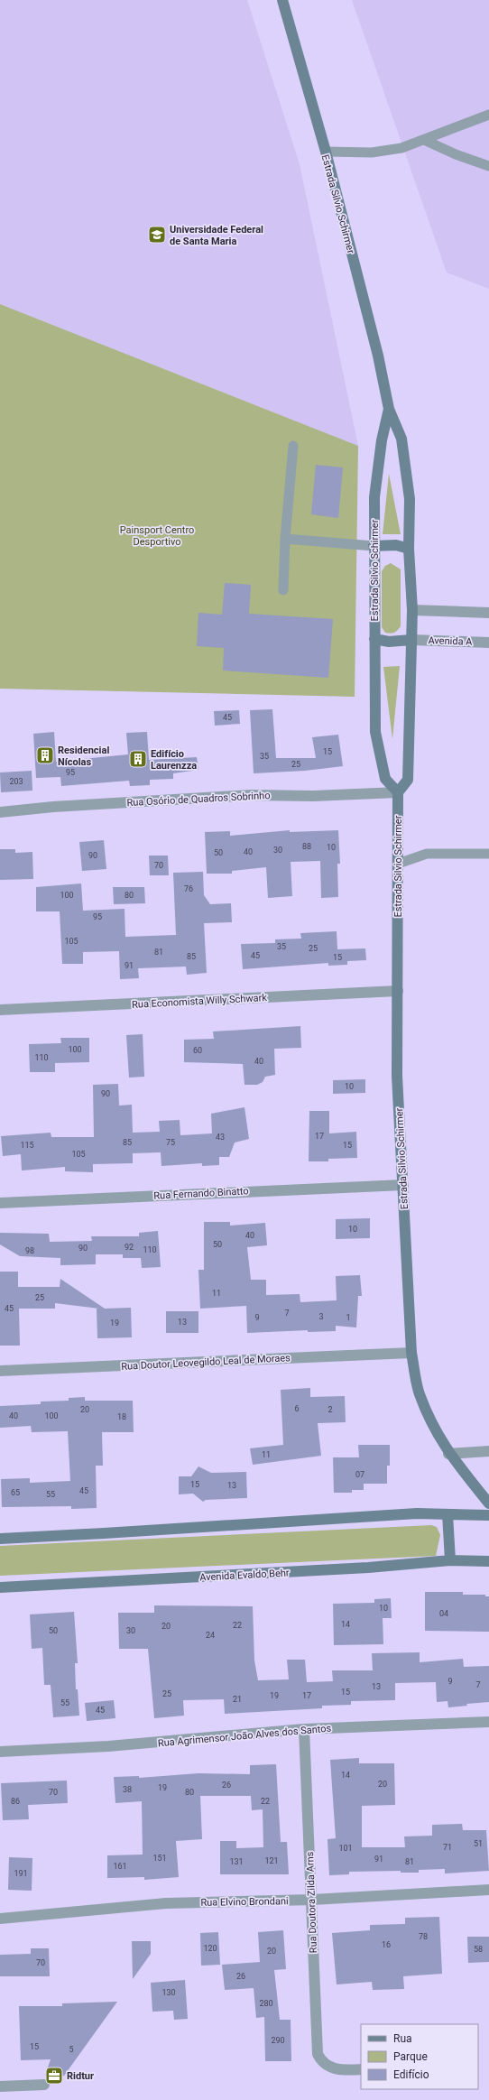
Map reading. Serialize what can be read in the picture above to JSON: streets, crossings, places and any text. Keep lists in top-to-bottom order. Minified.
{"streets":{"street":["Estrada Silvio Schirmer","Avenida A","Rua Osório de Quadros Sobrinho","Rua Economista Willy Schwark","Rua Fernando Binatto","Rua Doutor Leovegildo Leal de Moraes","Avenida Evaldo Behr","Rua Agrimensor João Alves dos Santos","Rua Elvino Brondani","Rua Doutora Zilda Arns"]},"crossings":[["Estrada Silvio Schirmer","Avenida A"],["Estrada Silvio Schirmer","Rua Osório de Quadros Sobrinho"],["Estrada Silvio Schirmer","Rua Economista Willy Schwark"],["Estrada Silvio Schirmer","Rua Fernando Binatto"],["Estrada Silvio Schirmer","Rua Doutor Leovegildo Leal de Moraes"],["Rua Agrimensor João Alves dos Santos","Rua Doutora Zilda Arns"],["Rua Elvino Brondani","Rua Doutora Zilda Arns"]],"parks":["Painsport Centro Desportivo"],"places":{"school or university":["Universidade Federal de Santa Maria"],"building":["Residencial Nícolas","Edifício Laurenzza"],"office":["Ridtur"]},"house_numbers":["45","15","35","25","95","203","88","10","30","40","50","90","70","76","100","80","95","105","35","25","81","45","85","15","91","100","60","110","40","10","90","17","43","85","75","115","15","105","10","40","50","92","90","110","98","11","25","45","7","3","9","1","13","19","6","20","2","40","100","18","11","07","15","13","45","65","55","10","04","14","22","20","50","30","24","9","7","13","15","25","19","17","21","55","45","14","20","26","19","38","70","80","86","22","51","71","101","151","91","121","131","81","161","191","78","16","120","58","20","70","26","130","280","290","15","5"],"legend":["Rua","Parque","Edifício"]}
